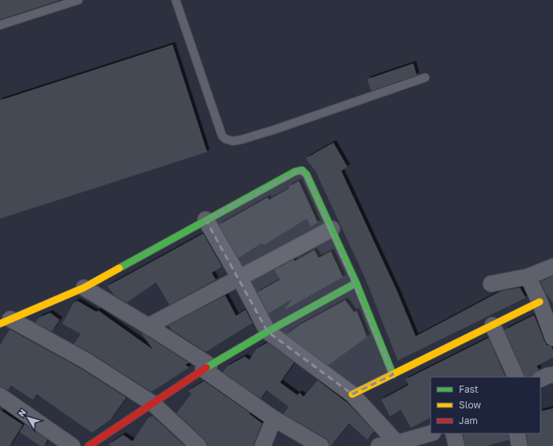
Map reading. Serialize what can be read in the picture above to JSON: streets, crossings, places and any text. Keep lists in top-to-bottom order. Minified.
{"legend":["Fast","Slow","Jam"],"north":"top left"}
